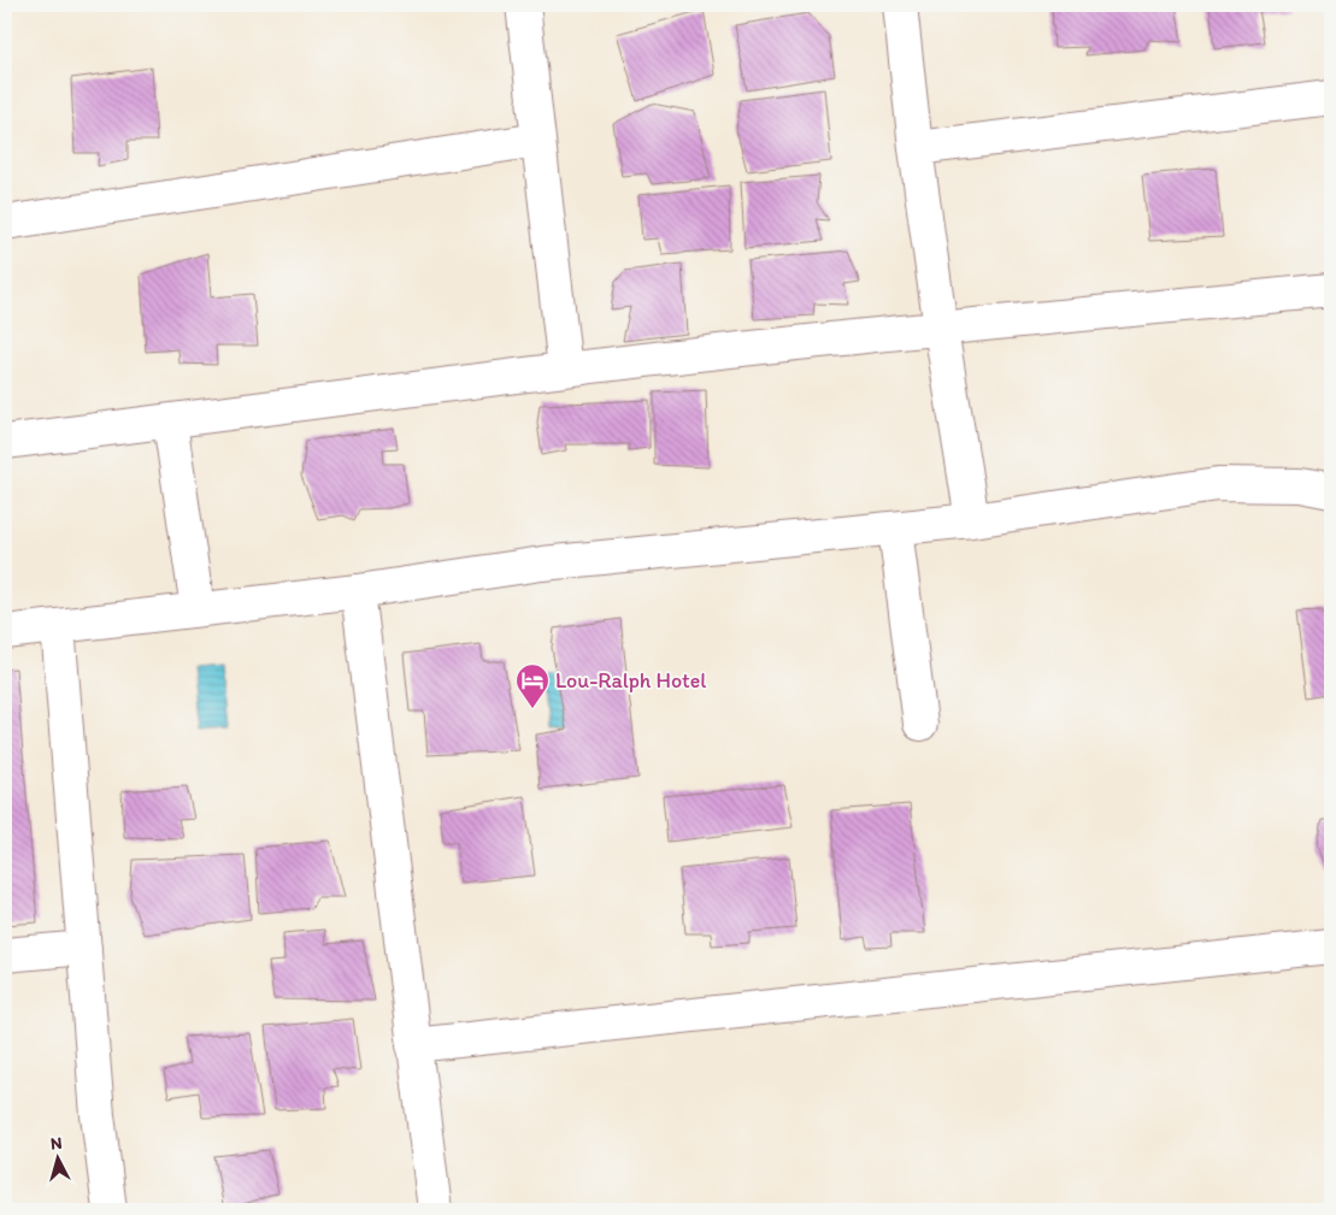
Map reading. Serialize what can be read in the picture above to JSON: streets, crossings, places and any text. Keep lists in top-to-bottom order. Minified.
{"places":{"hotel":["Lou-Ralph Hotel"]},"north":"top"}
